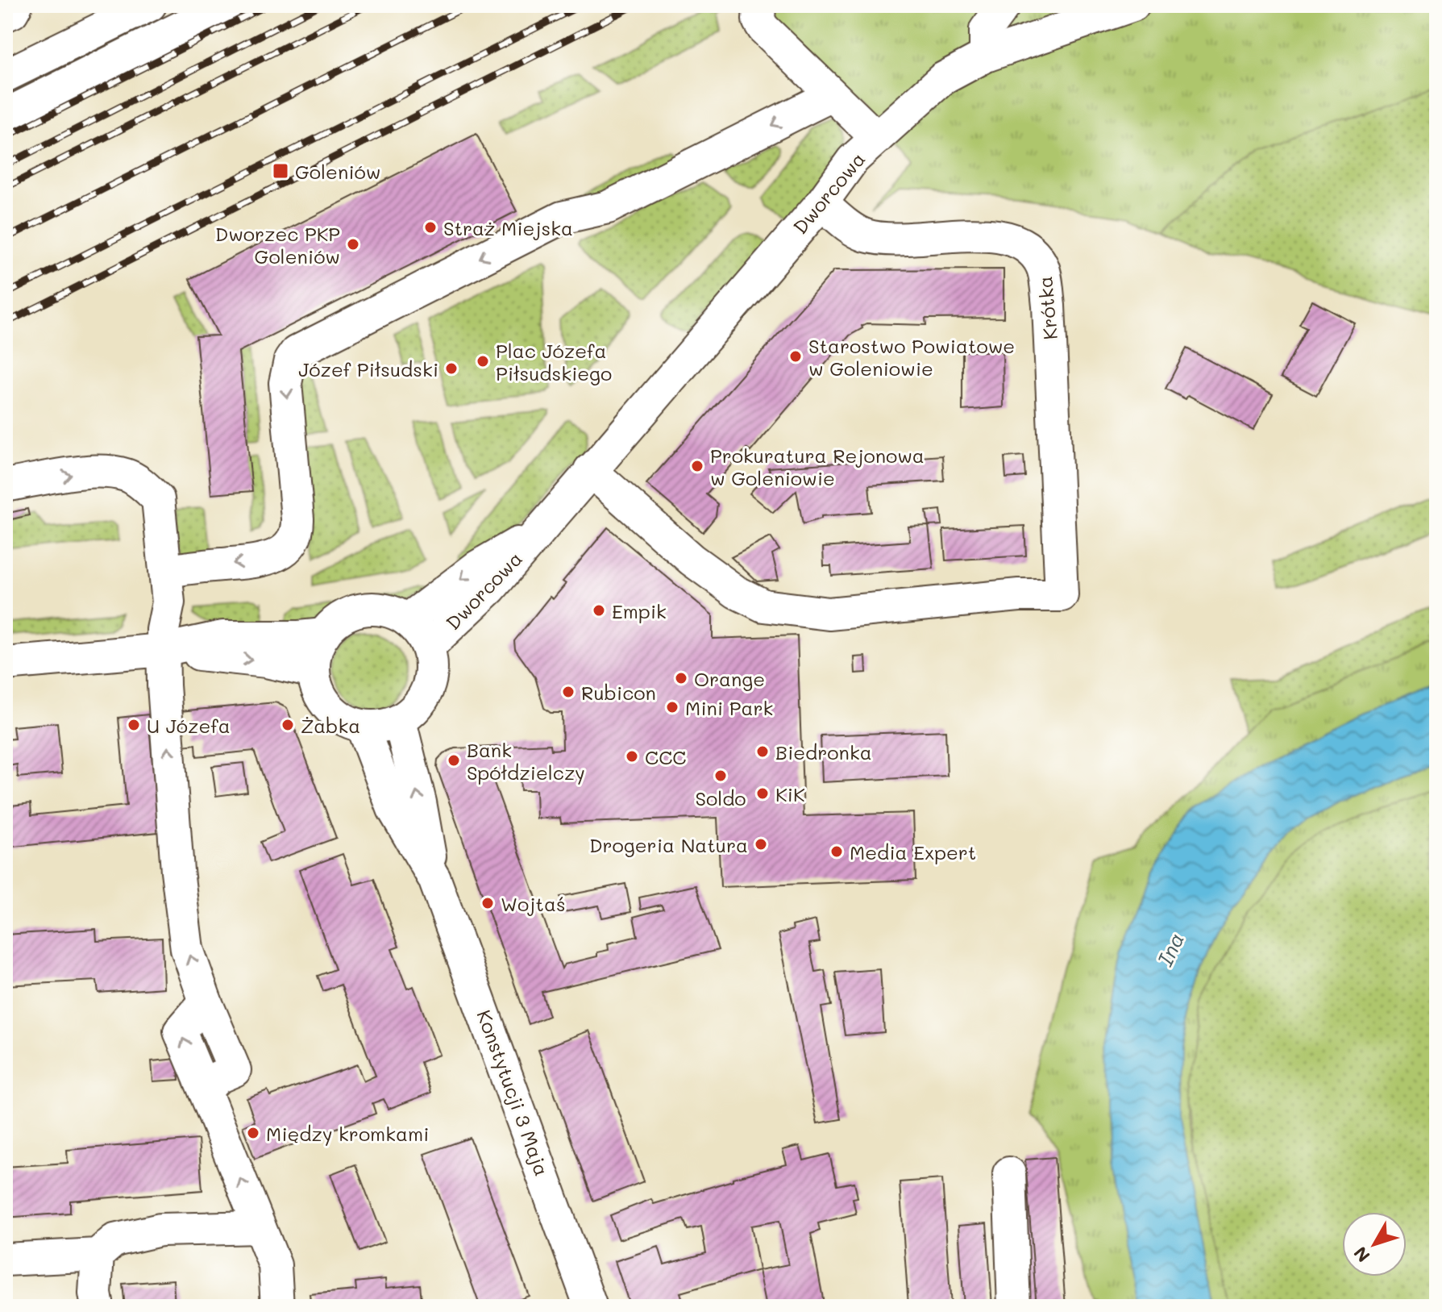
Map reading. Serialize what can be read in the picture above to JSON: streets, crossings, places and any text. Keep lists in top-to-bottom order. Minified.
{"streets":{"street":["Dworcowa","Krótka","Konstytucji 3 Maja"]},"crossings":[["Dworcowa","Krótka"],["Dworcowa","Konstytucji 3 Maja"]],"water":["Ina"],"places":{"transit":["Goleniów"],"other":["Straż Miejska","Dworzec PKP Goleniów","Starostwo Powiatowe w Goleniowie","Plac Józefa Piłsudskiego","Józef Piłsudski","Prokuratura Rejonowa w Goleniowie","Empik","Orange","Rubicon","Mini Park","U Józefa","Żabka","Biedronka","CCC","Bank Spółdzielczy","Soldo","KiK","Drogeria Natura","Media Expert","Wojtaś","Między kromkami"]},"north":"bottom left"}
